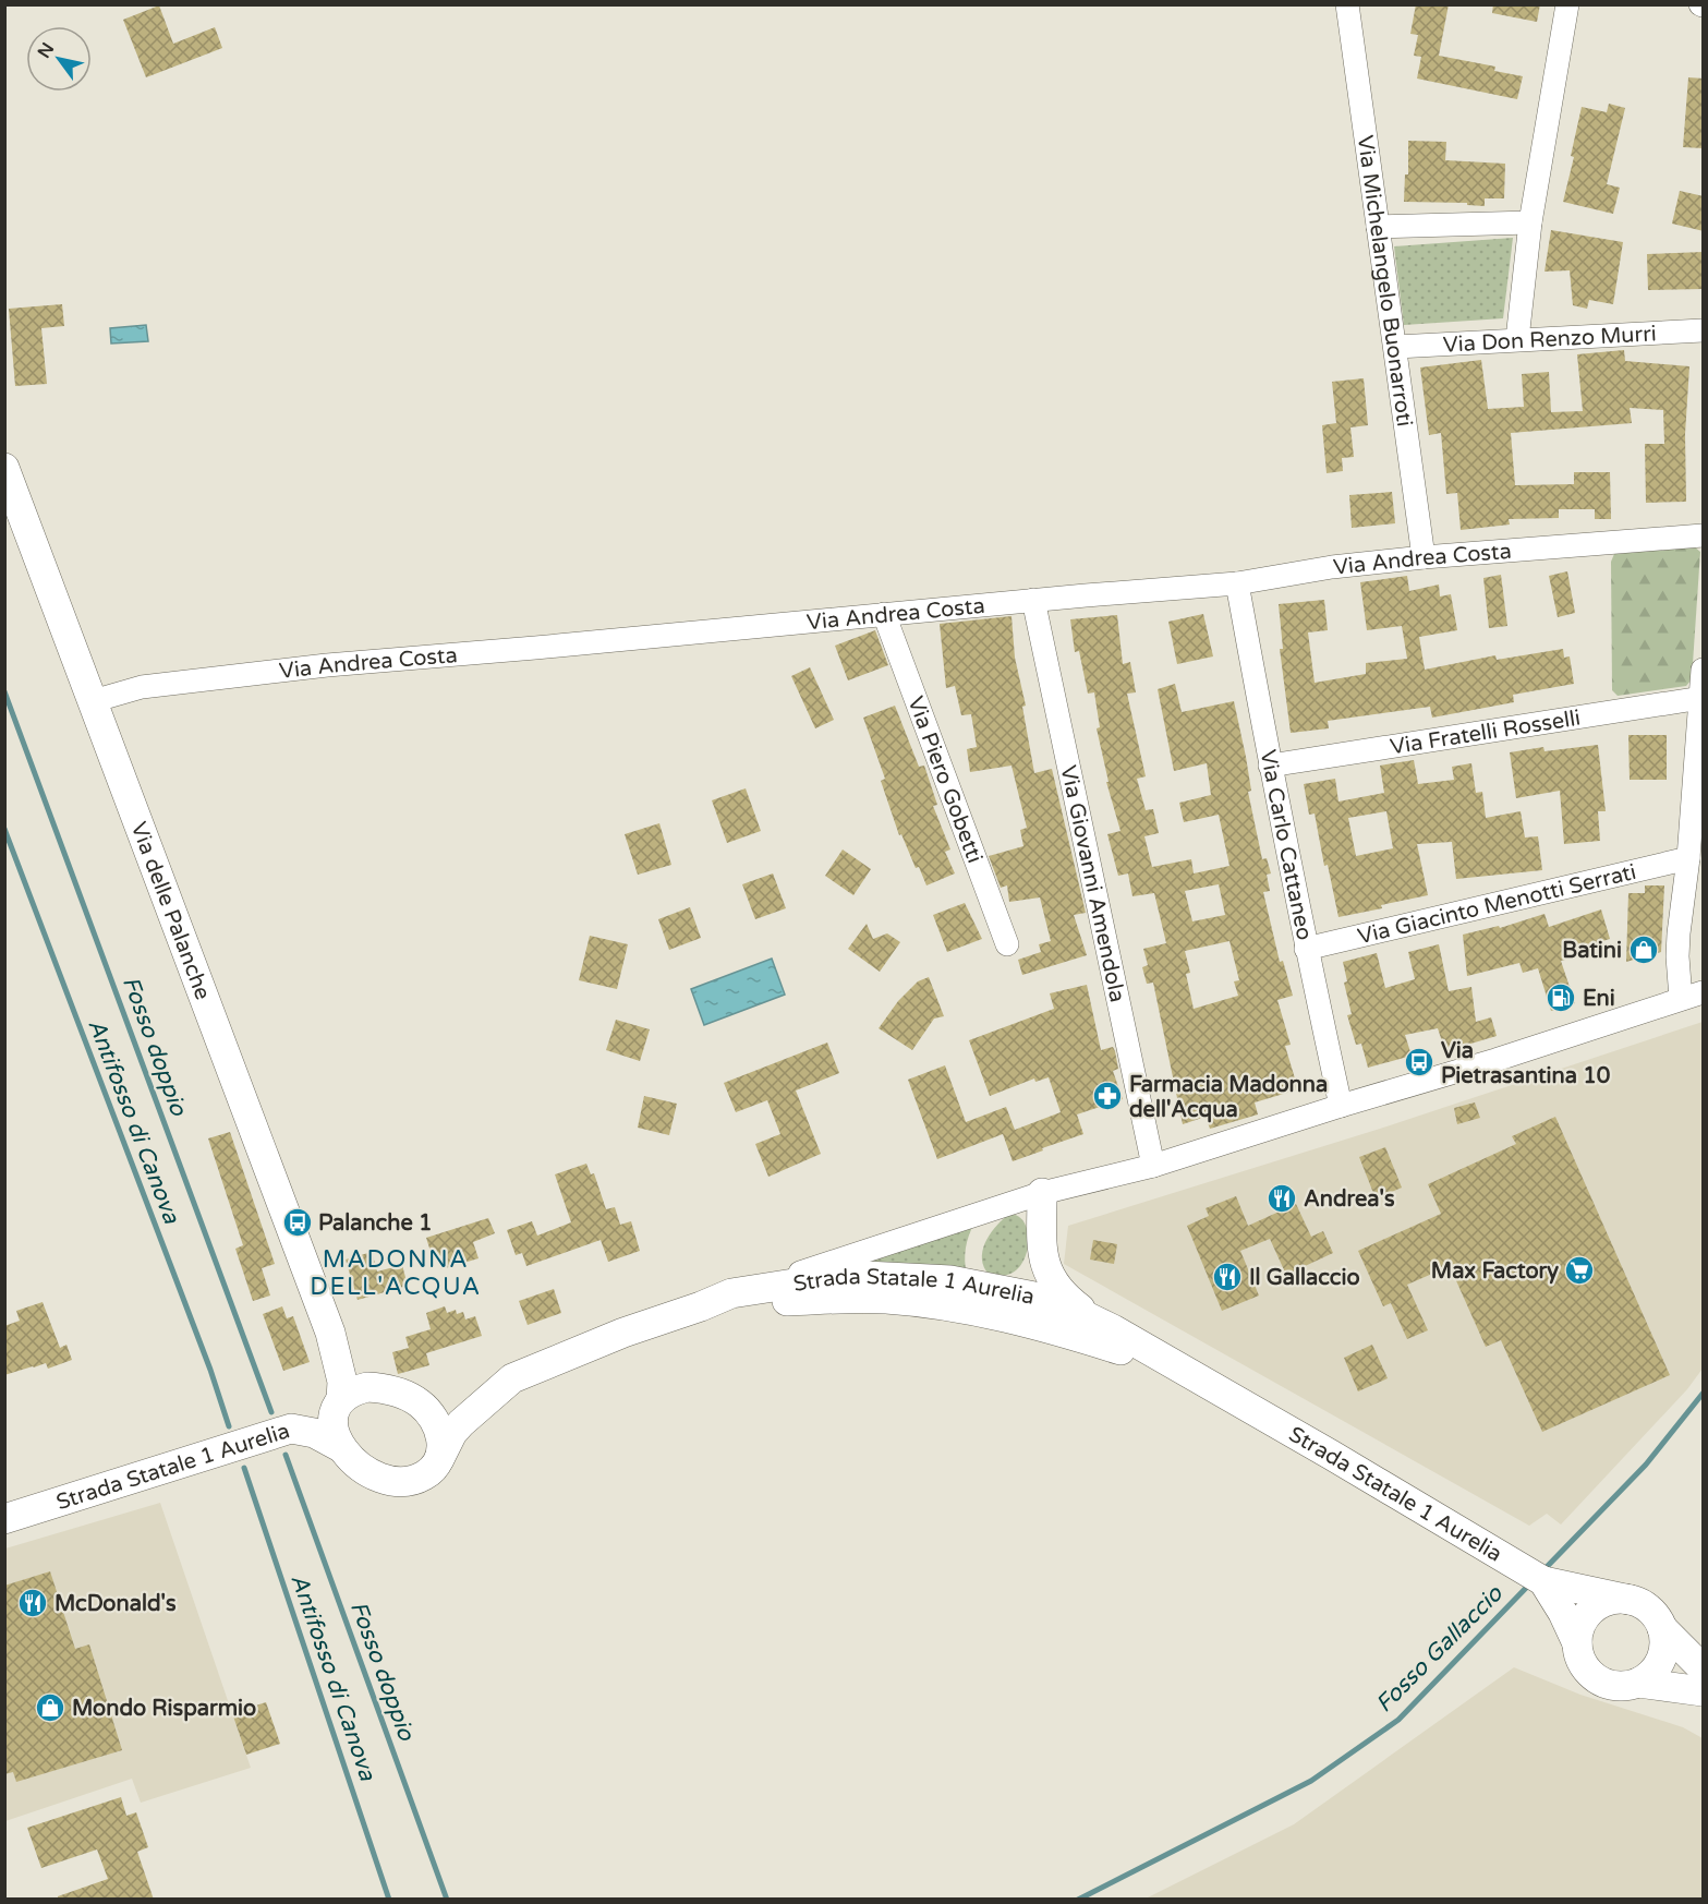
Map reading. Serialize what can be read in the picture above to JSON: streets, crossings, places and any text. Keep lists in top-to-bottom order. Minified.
{"streets":{"main road":["Via delle Palanche","Strada Statale 1 Aurelia"],"street":["Via Michelangelo Buonarroti","Via Don Renzo Murri","Via Andrea Costa","Via Fratelli Rosselli","Via Piero Gobetti","Via Carlo Cattaneo","Via Giovanni Amendola","Via Giacinto Menotti Serrati"]},"crossings":[["Via Michelangelo Buonarroti","Via Don Renzo Murri"],["Via Michelangelo Buonarroti","Via Andrea Costa"],["Via Andrea Costa","Via Piero Gobetti"],["Via Andrea Costa","Via Carlo Cattaneo"],["Via Andrea Costa","Via Giovanni Amendola"],["Via Andrea Costa","Via delle Palanche"],["Via Fratelli Rosselli","Via Carlo Cattaneo"],["Via Carlo Cattaneo","Via Giacinto Menotti Serrati"],["Via delle Palanche","Strada Statale 1 Aurelia"]],"districts":["MADONNA DELL'ACQUA"],"water":["Fosso doppio","Antifosso di Canova","Fosso Gallaccio"],"places":{"shop":["Batini","Mondo Risparmio"],"fuel station":["Eni"],"bus stop":["Via Pietrasantina 10","Palanche 1"],"pharmacy":["Farmacia Madonna dell'Acqua"],"restaurant":["Andrea's","Il Gallaccio","McDonald's"],"supermarket":["Max Factory"]},"north":"top left"}
